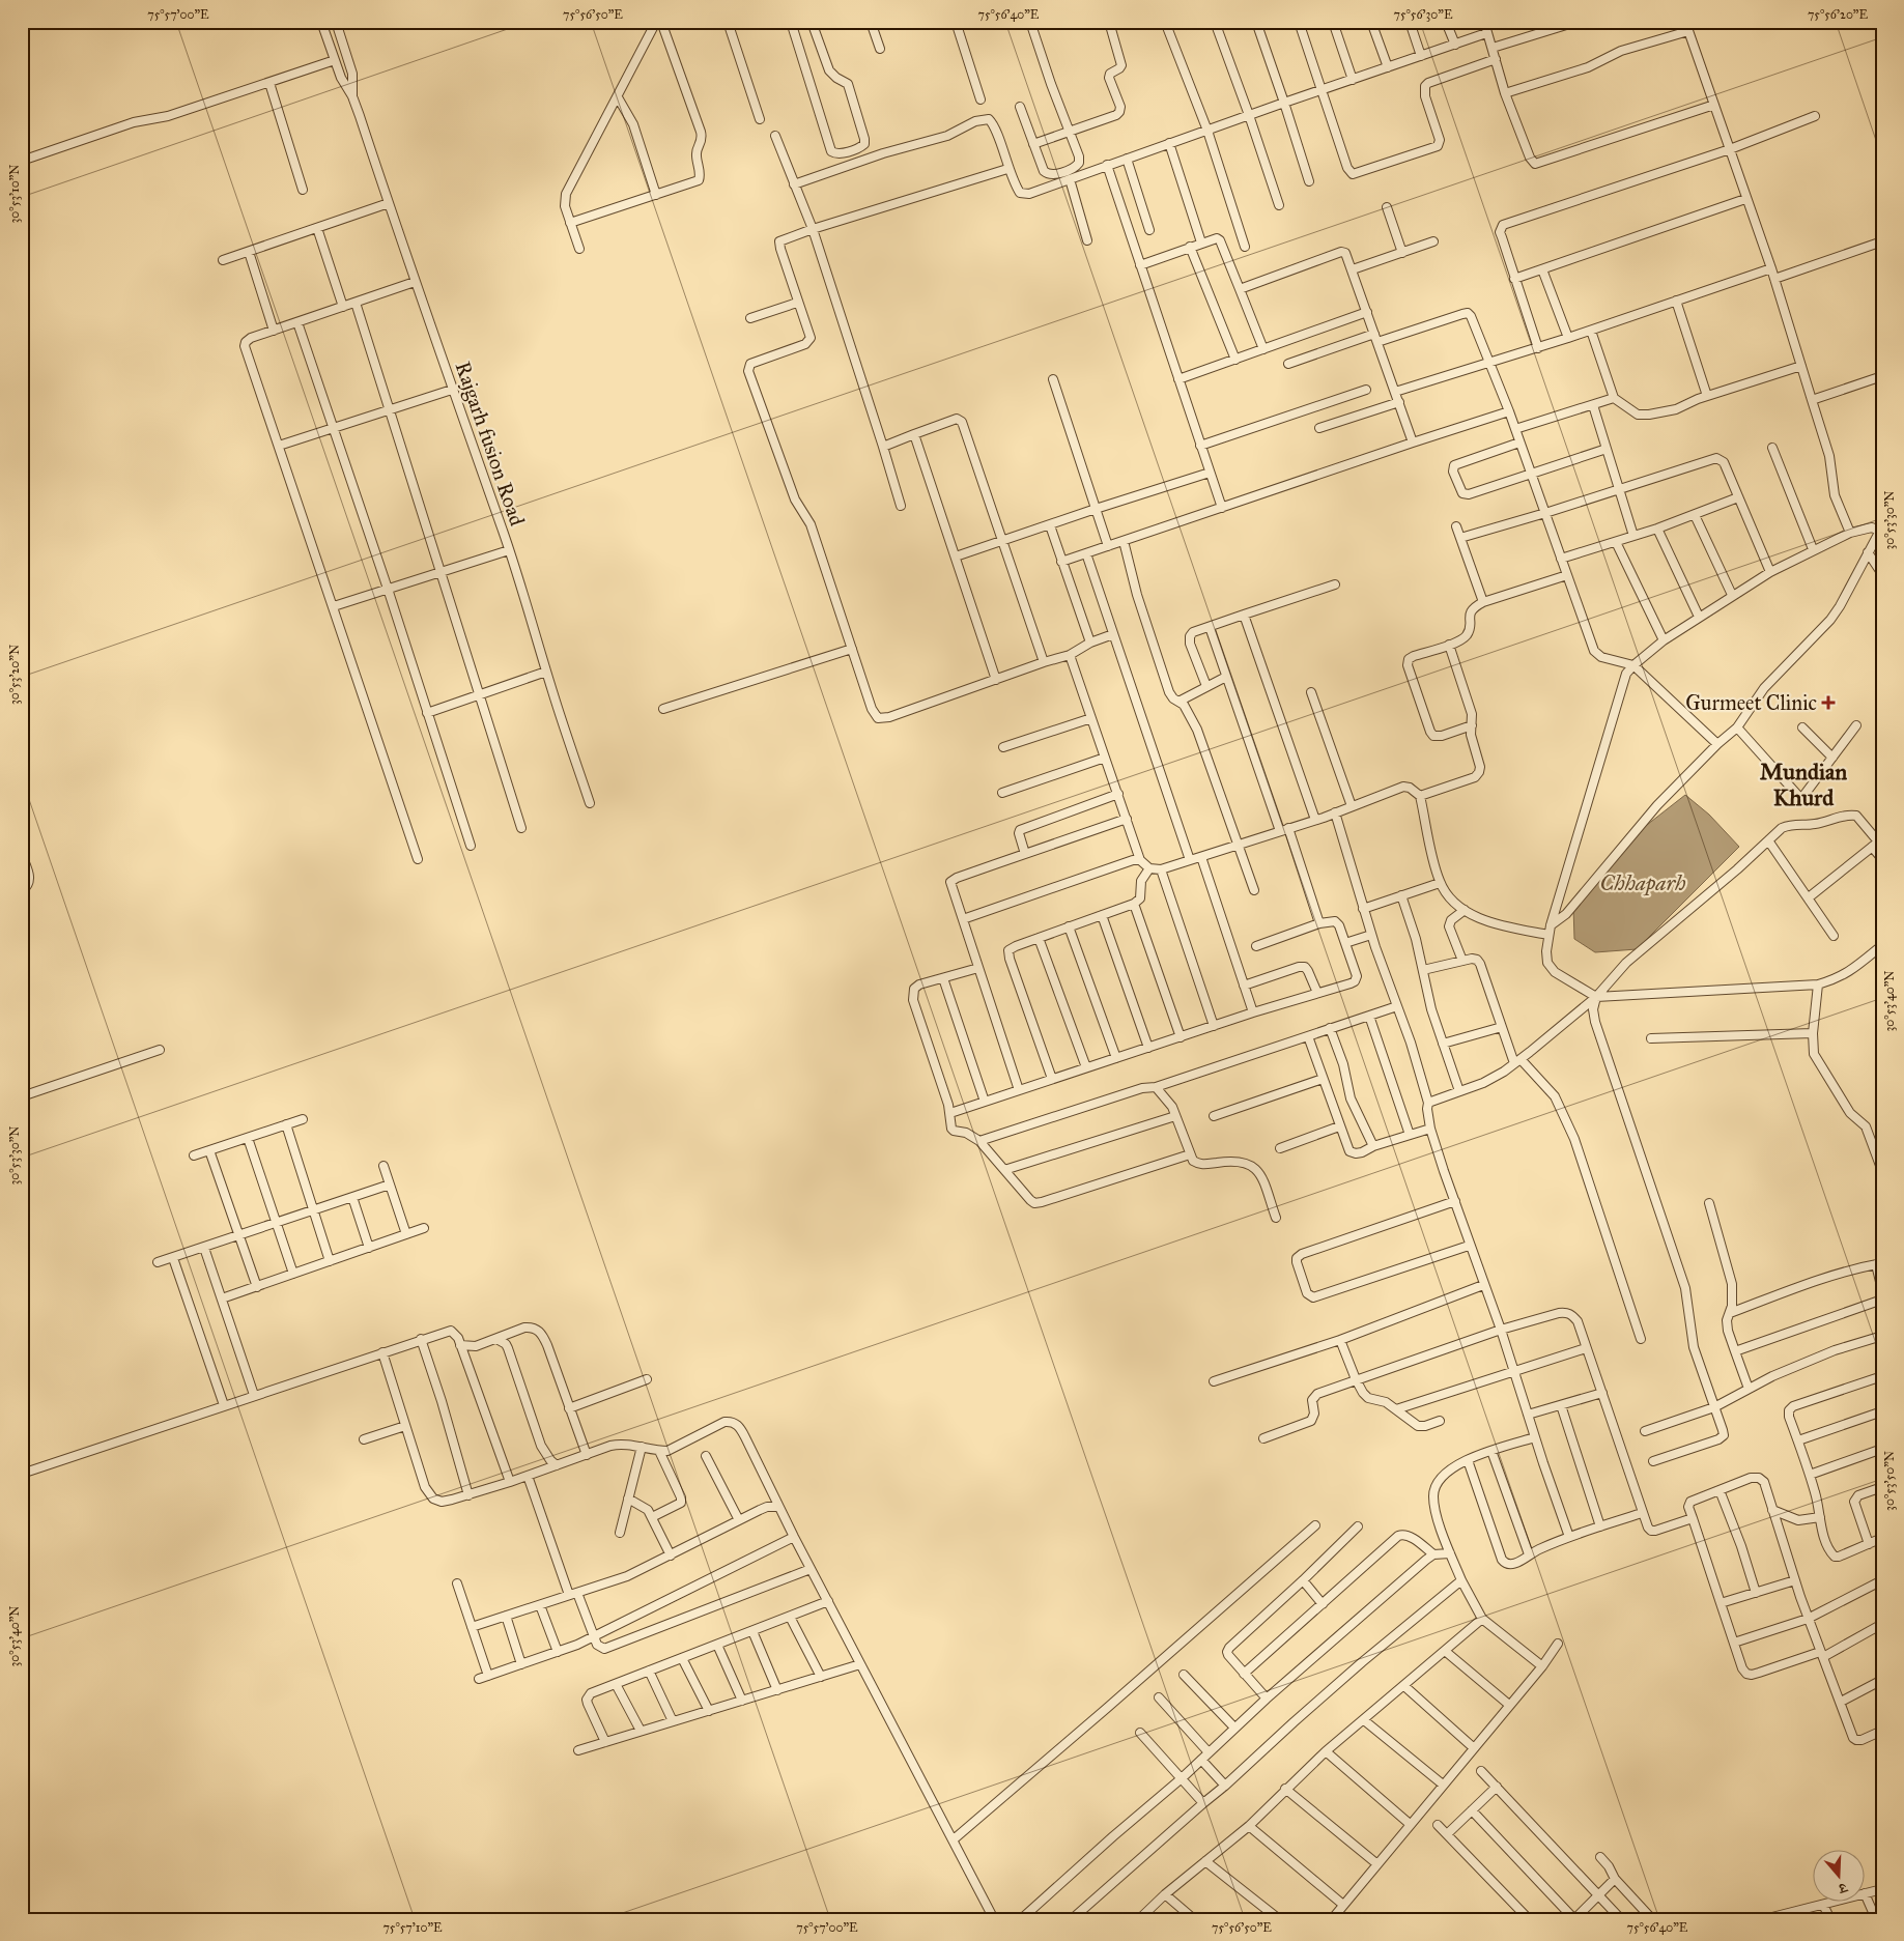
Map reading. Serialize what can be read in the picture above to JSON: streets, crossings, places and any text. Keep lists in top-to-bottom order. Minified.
{"streets":{"street":["Rajgarh fusion Road"]},"districts":["Mundian Khurd"],"water":["Chhaparh"],"places":{"health":["Gurmeet Clinic"]},"north":"bottom","coordinates":["75°57'00\"E","75°56'50\"E","75°56'40\"E","75°56'30\"E","75°56'20\"E","30°53'10\"N","30°53'30\"N","30°53'20\"N","30°53'40\"N","30°53'50\"N","75°57'10\"E"]}
